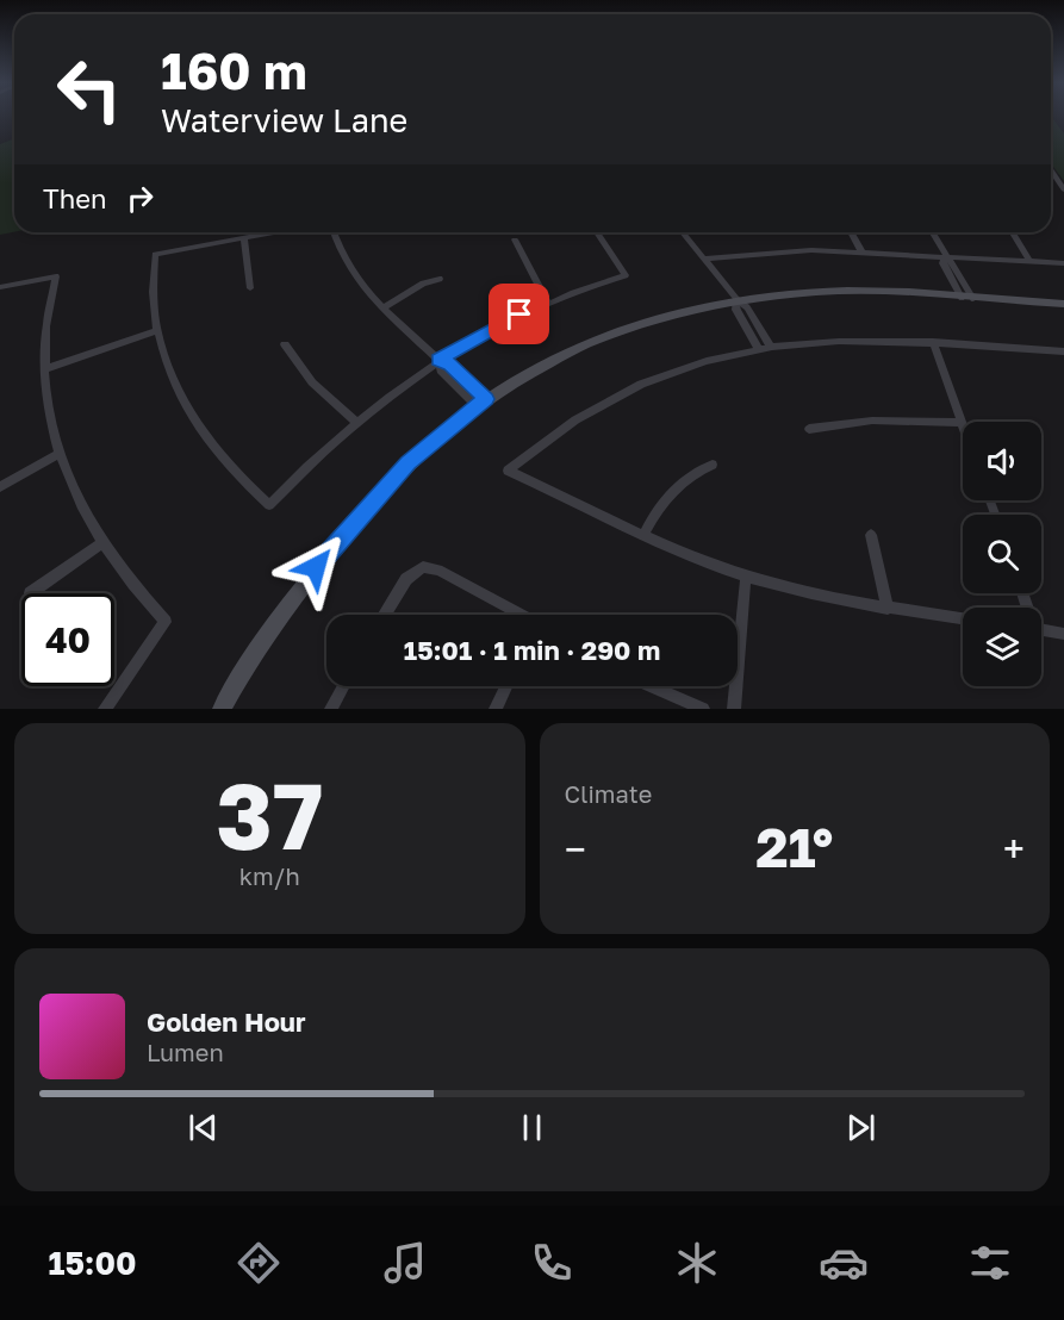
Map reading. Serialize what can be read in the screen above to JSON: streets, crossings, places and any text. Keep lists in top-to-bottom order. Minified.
{"page":{"turn":["160 m","Waterview Lane"],"then":"Then","limit":"40","trip":"15:01 · 1 min · 290 m","tile":[["37","km/h"],"Climate"],"heat":["−","21°","+"],"song":["Golden Hour","Lumen"],"tabs":"15:00"}}
